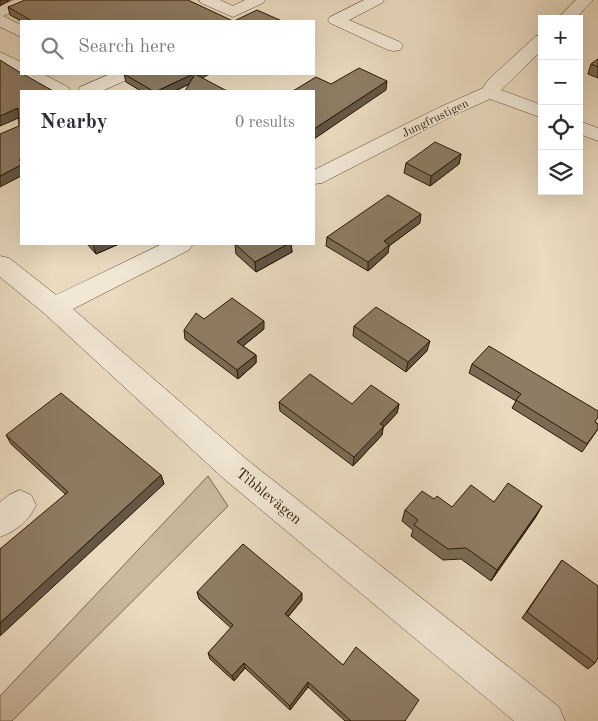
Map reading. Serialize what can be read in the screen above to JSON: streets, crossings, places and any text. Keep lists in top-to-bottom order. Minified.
{"streets":{"street":["Jungfrustigen","Tibblevägen"]},"page":{"map_buttons":["+","−"],"search":"Search here","heading":["Nearby","0 results"]}}
